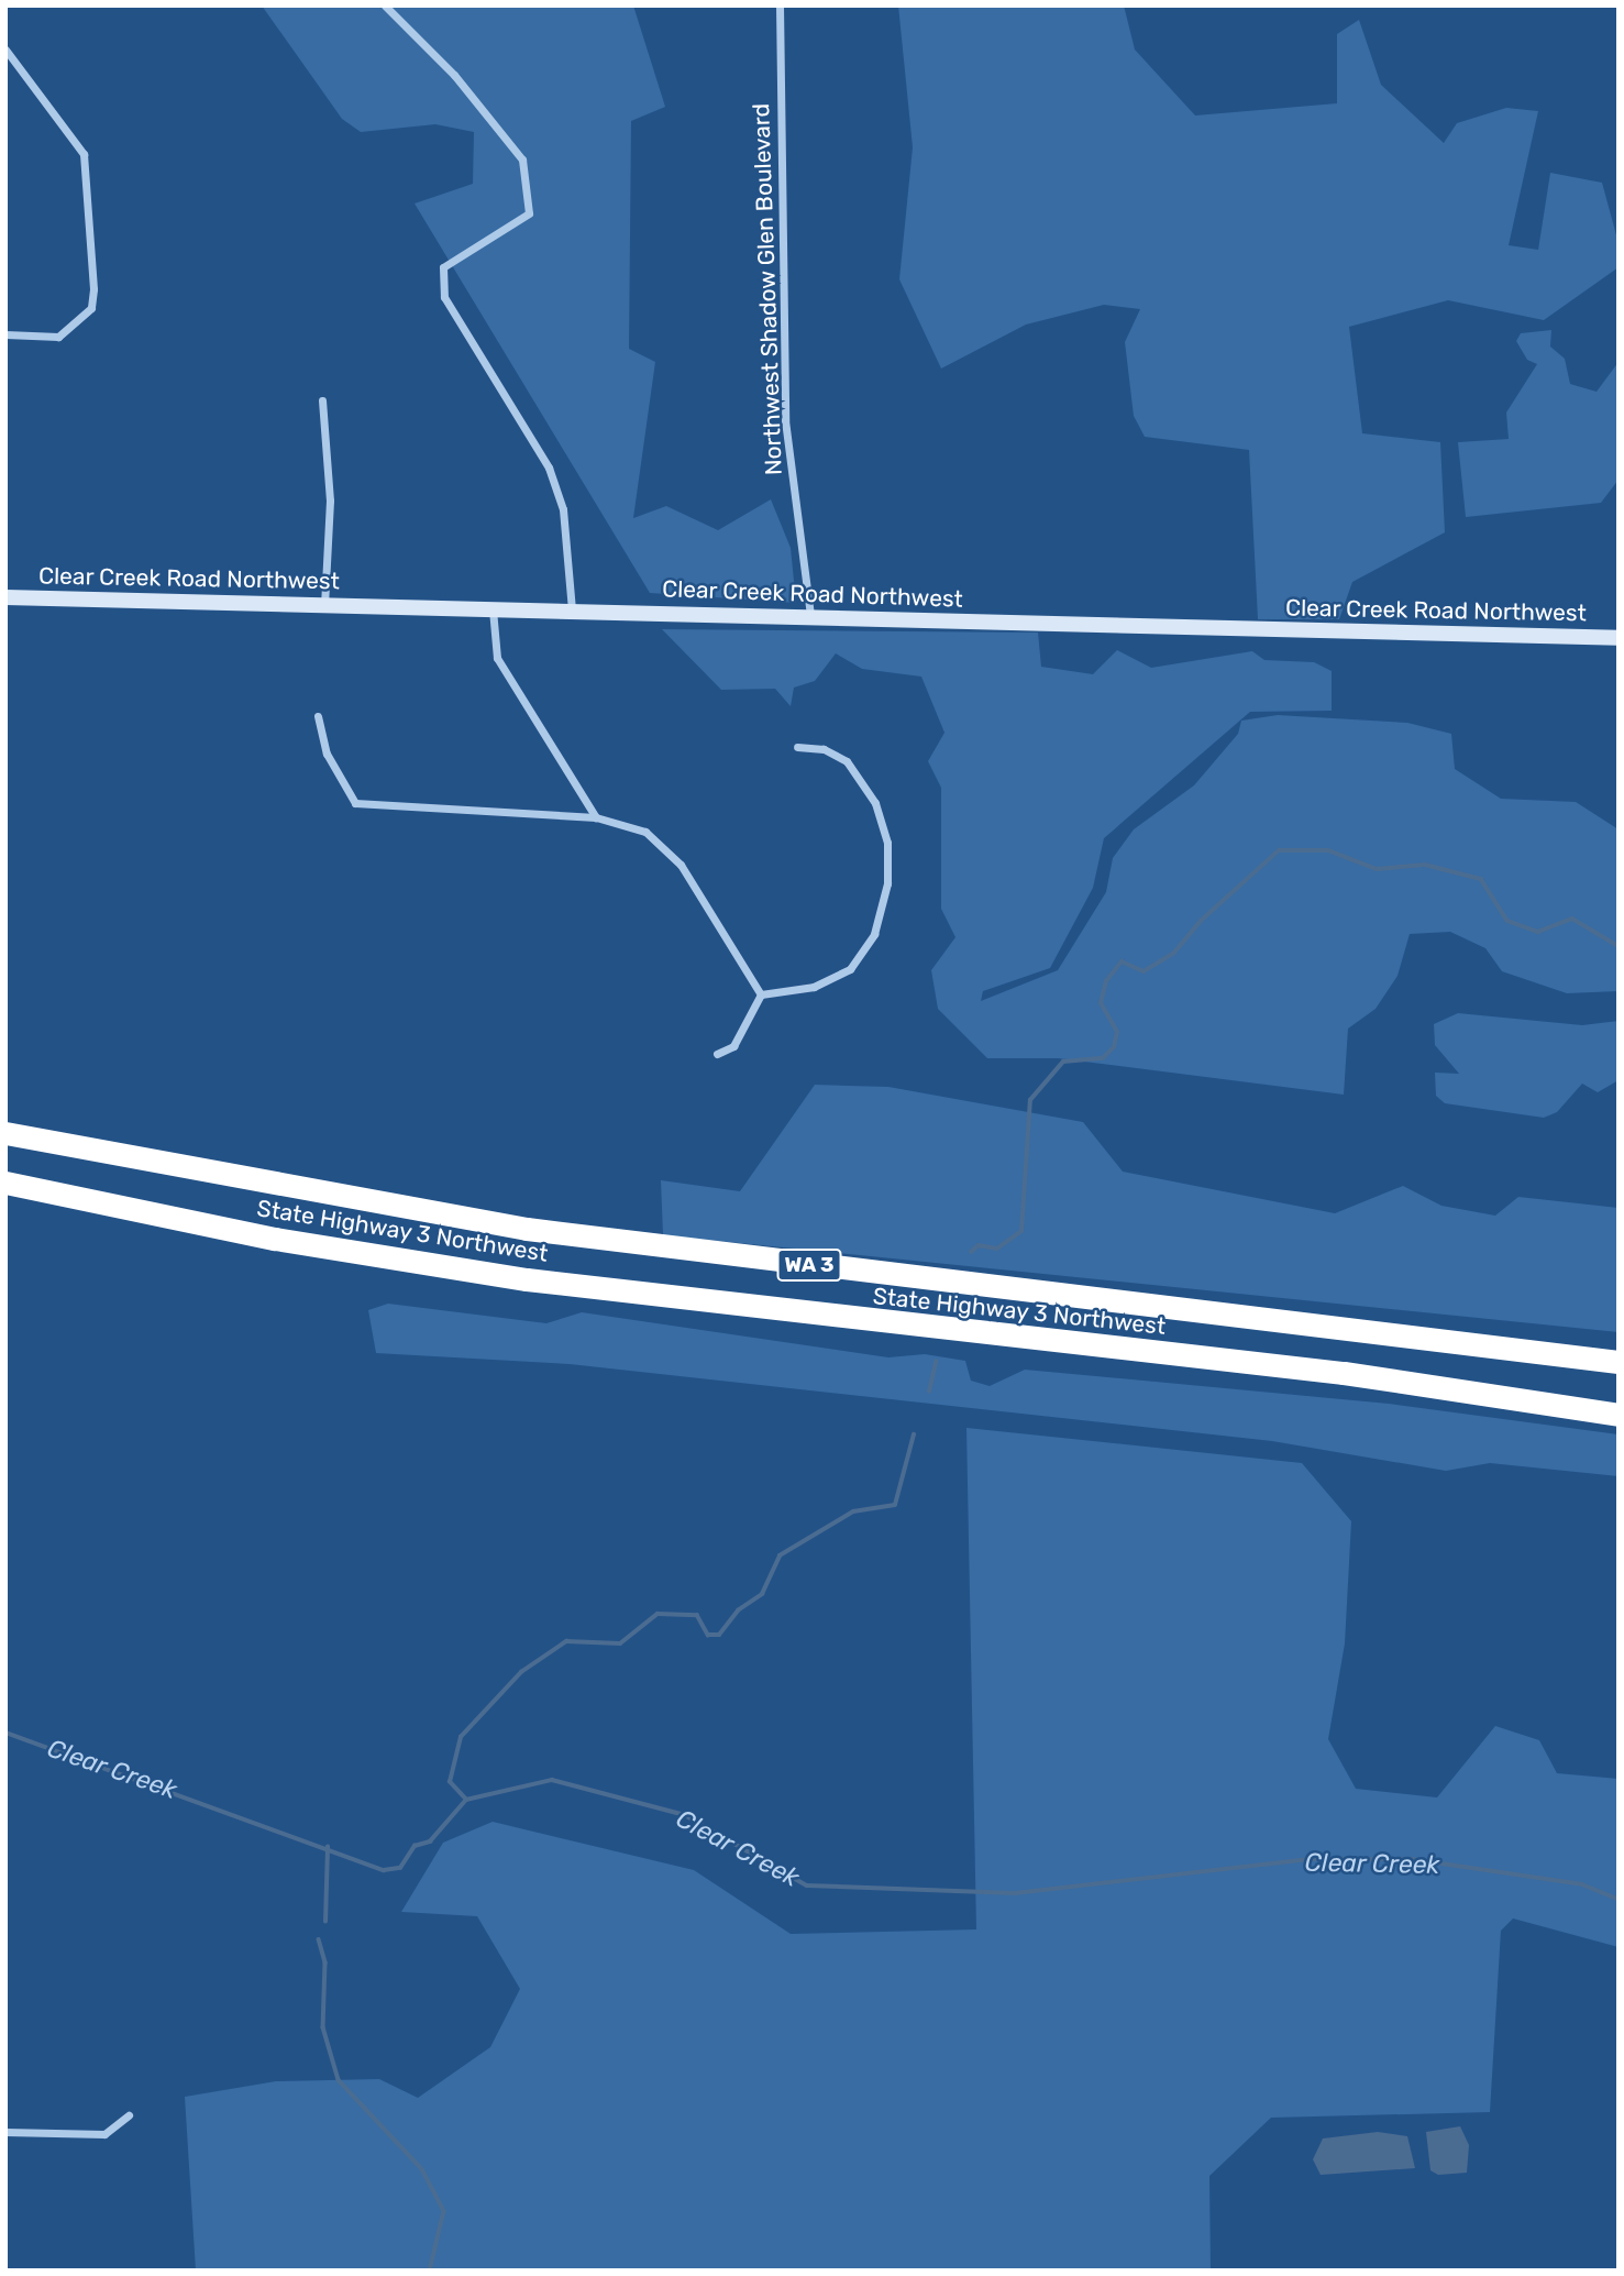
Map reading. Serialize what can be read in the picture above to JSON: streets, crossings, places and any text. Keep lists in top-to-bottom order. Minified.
{"streets":{"highway":["State Highway 3 Northwest","WA 3"],"main road":["Clear Creek Road Northwest"],"street":["Northwest Shadow Glen Boulevard"]},"crossings":[["Northwest Shadow Glen Boulevard","Clear Creek Road Northwest"]],"water":["Clear Creek"]}
